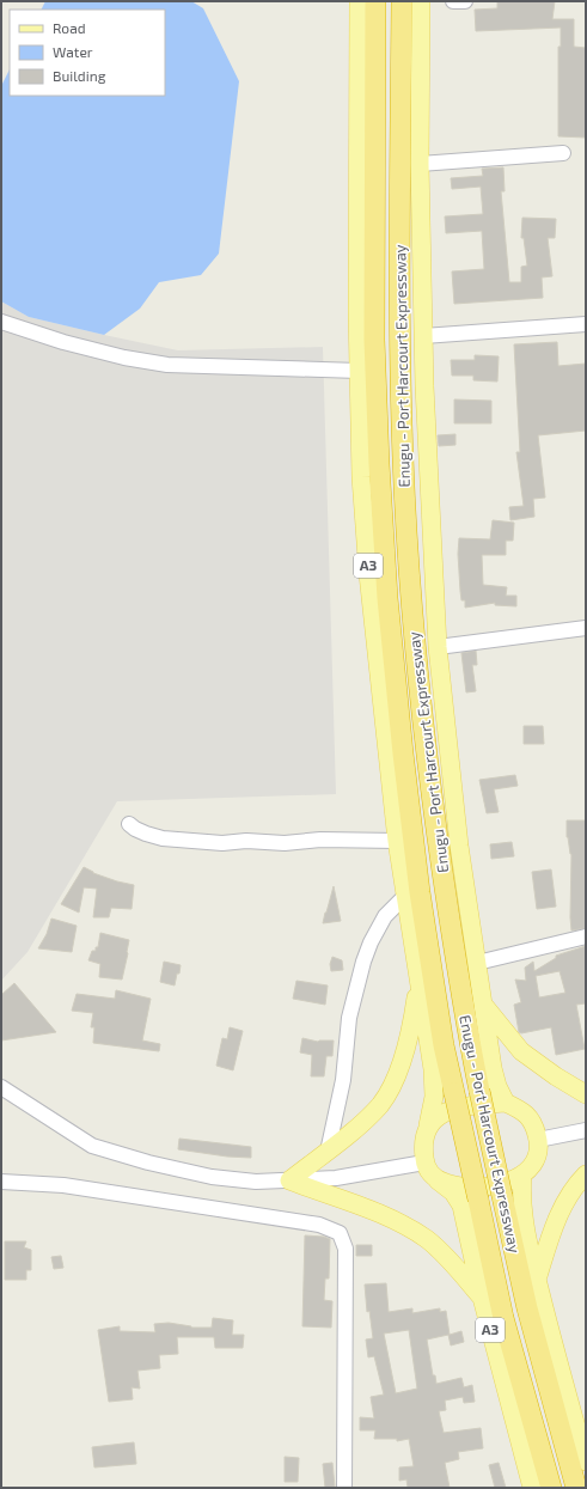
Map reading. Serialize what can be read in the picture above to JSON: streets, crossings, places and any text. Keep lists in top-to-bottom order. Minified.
{"streets":{"highway":["Enugu - Port Harcourt Expressway","A3"]},"crossings":[["Enugu - Port Harcourt Expressway","A3"]],"legend":["Road","Water","Building"]}
